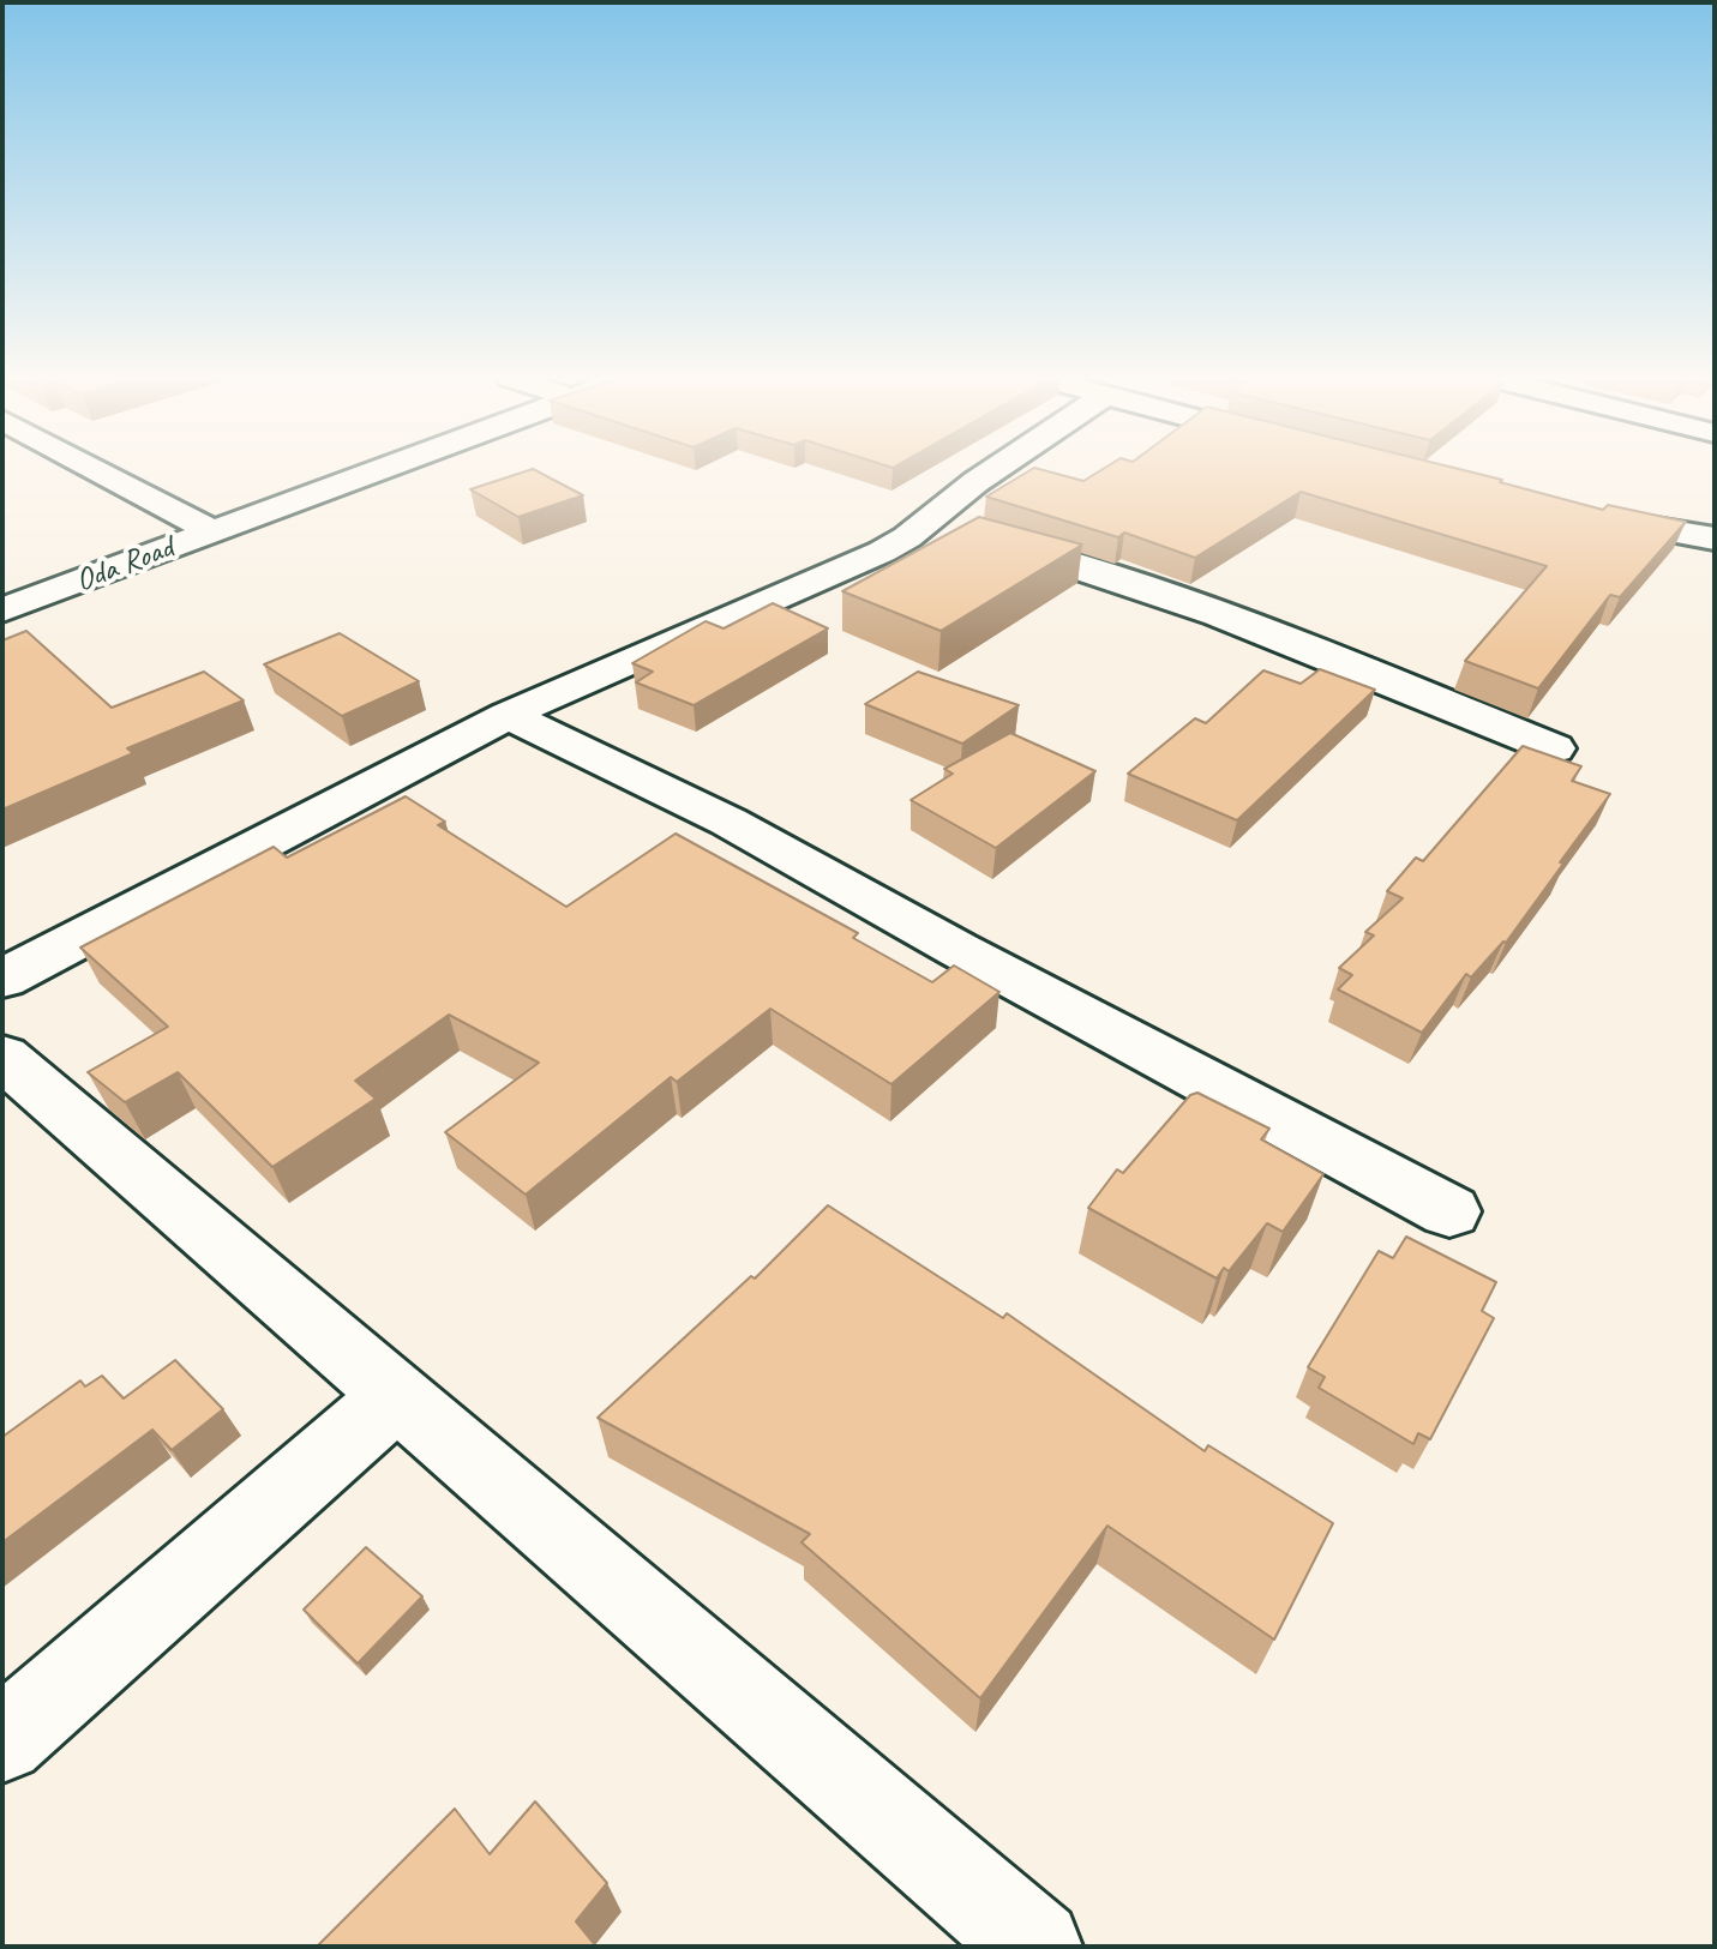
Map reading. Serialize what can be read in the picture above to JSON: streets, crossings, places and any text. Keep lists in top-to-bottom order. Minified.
{"streets":{"street":["Oda Road"]}}
